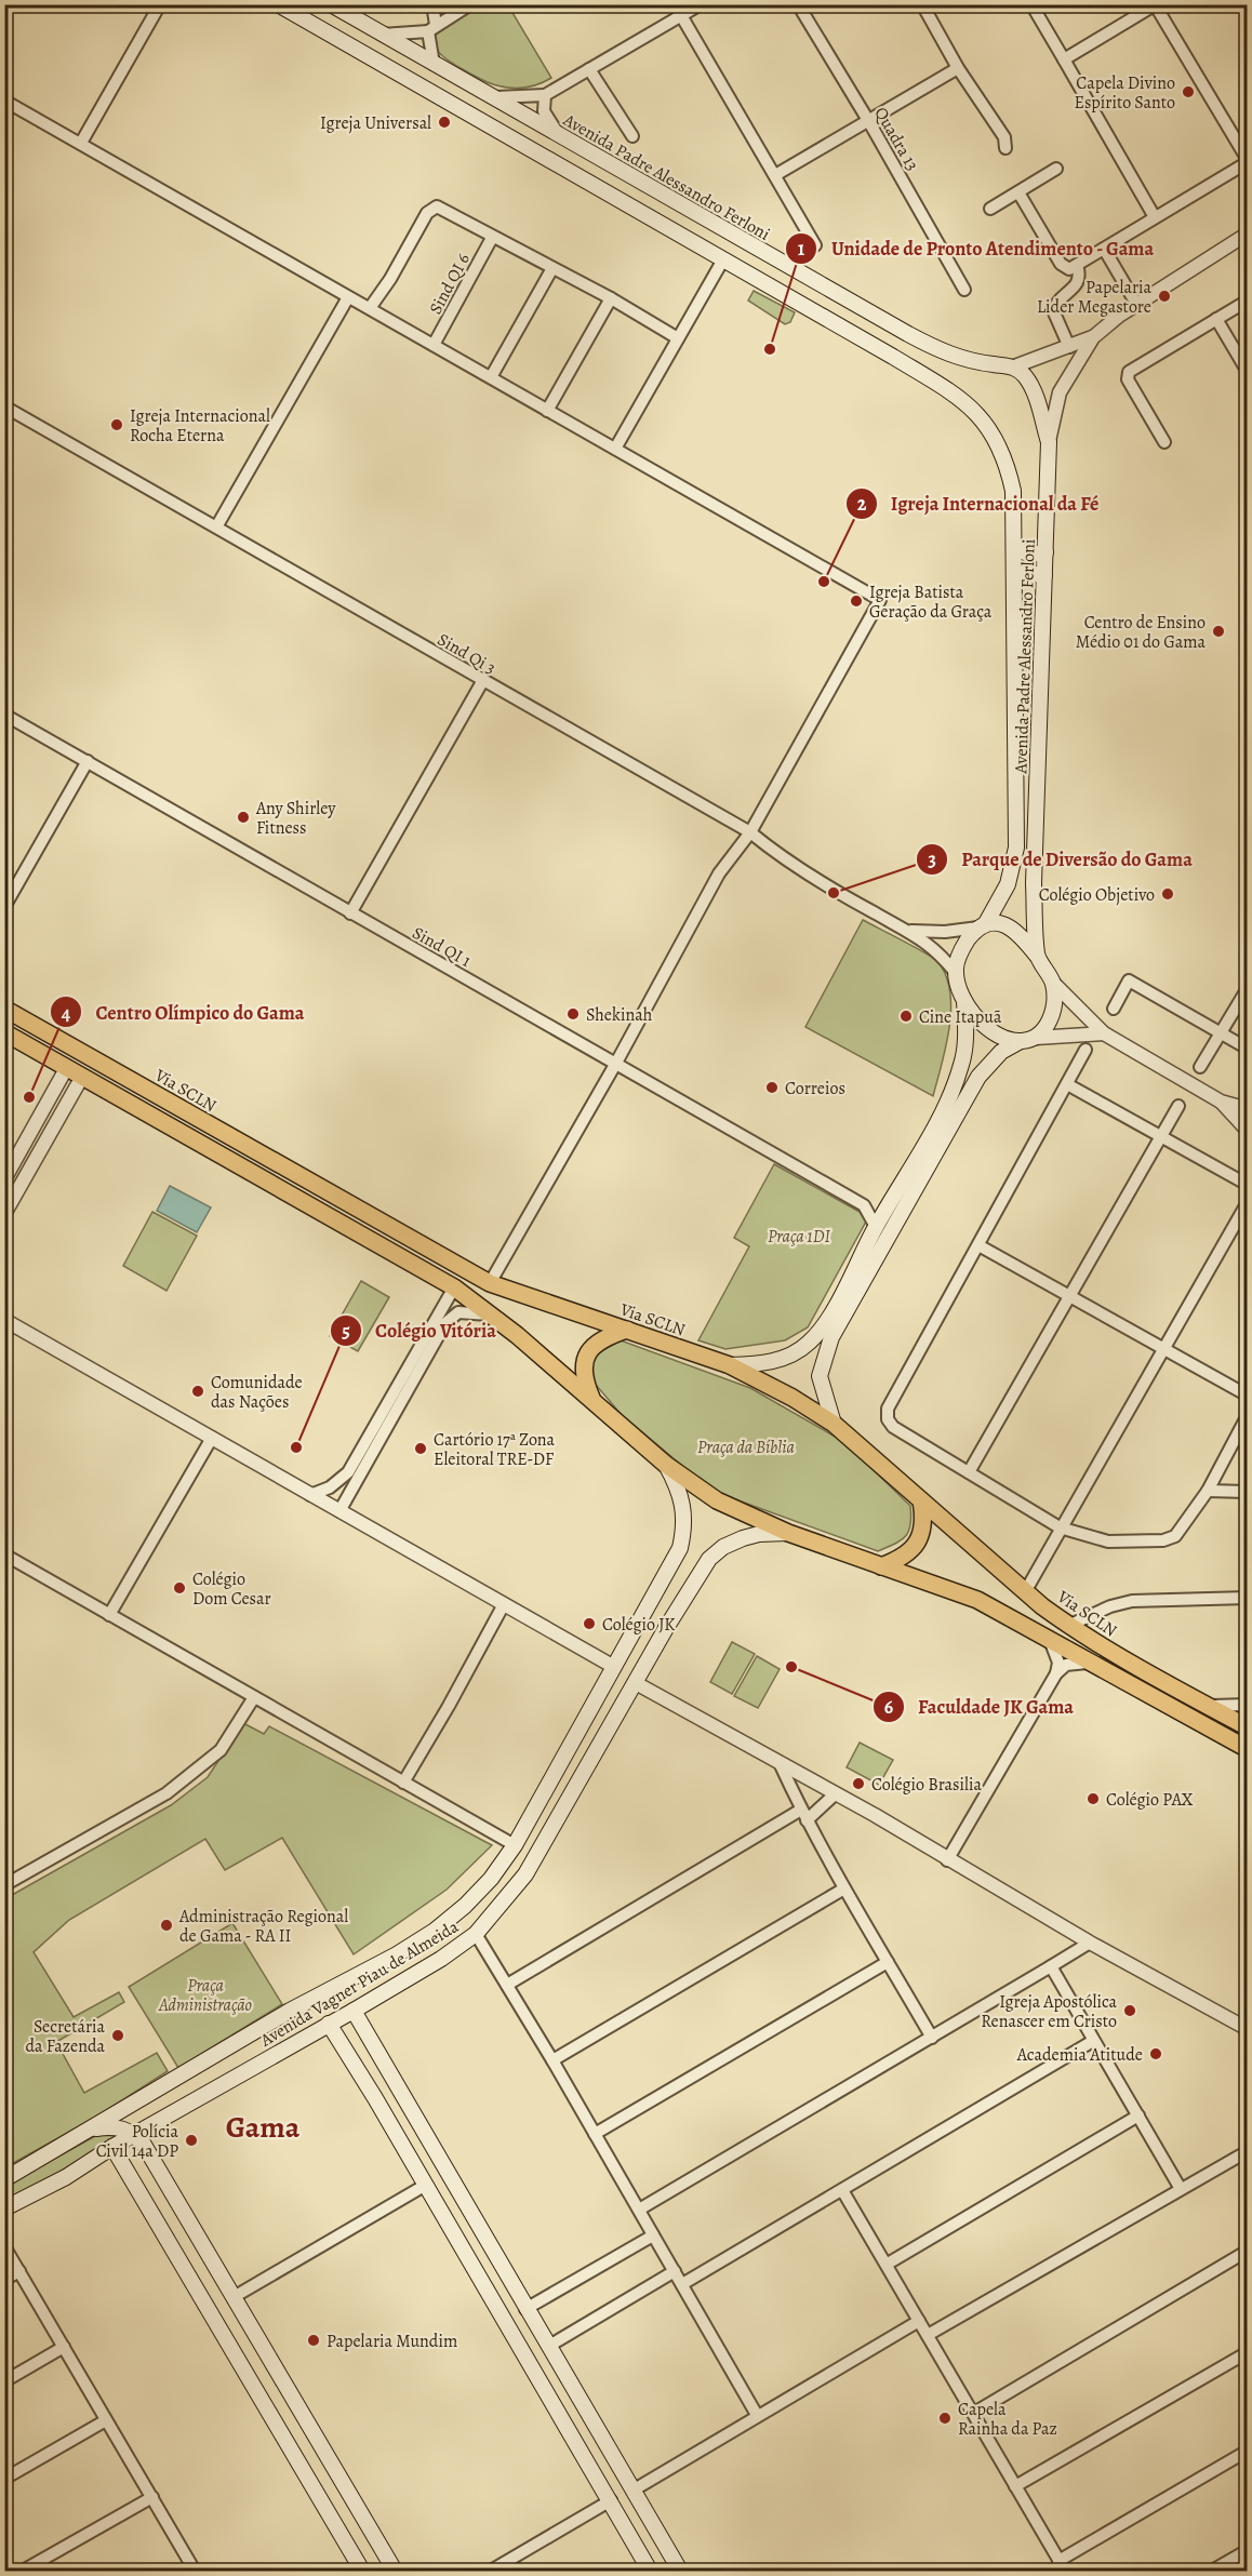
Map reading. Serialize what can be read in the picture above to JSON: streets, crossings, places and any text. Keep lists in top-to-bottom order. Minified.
{"streets":{"main road":["Avenida Padre Alessandro Ferloni","Via SCLN","Avenida Vagner Piau de Almeida"],"street":["Quadra 13","Sind QI 6","Sind Qi 3","Sind QI 1"]},"districts":["Gama"],"parks":["Praça 1DI","Praça da Bíblia","Praça Administração"],"places":["Capela Divino Espírito Santo","Igreja Universal","Papelaria Lider Megastore","Unidade de Pronto Atendimento - Gama","Igreja Internacional Rocha Eterna","Igreja Internacional da Fé","Igreja Batista Geração da Graça","Centro de Ensino Médio 01 do Gama","Any Shirley Fitness","Parque de Diversão do Gama","Colégio Objetivo","Shekinah","Cine Itapuã","Correios","Centro Olímpico do Gama","Comunidade das Nações","Colégio Vitória","Cartório 17ª Zona Eleitoral TRE-DF","Colégio Dom Cesar","Colégio JK","Faculdade JK Gama","Colégio Brasilia","Colégio PAX","Administração Regional de Gama - RA II","Igreja Apostólica Renascer em Cristo","Secretária da Fazenda","Academia Atitude","Polícia Civil 14a DP","Papelaria Mundim","Capela Rainha da Paz"]}
